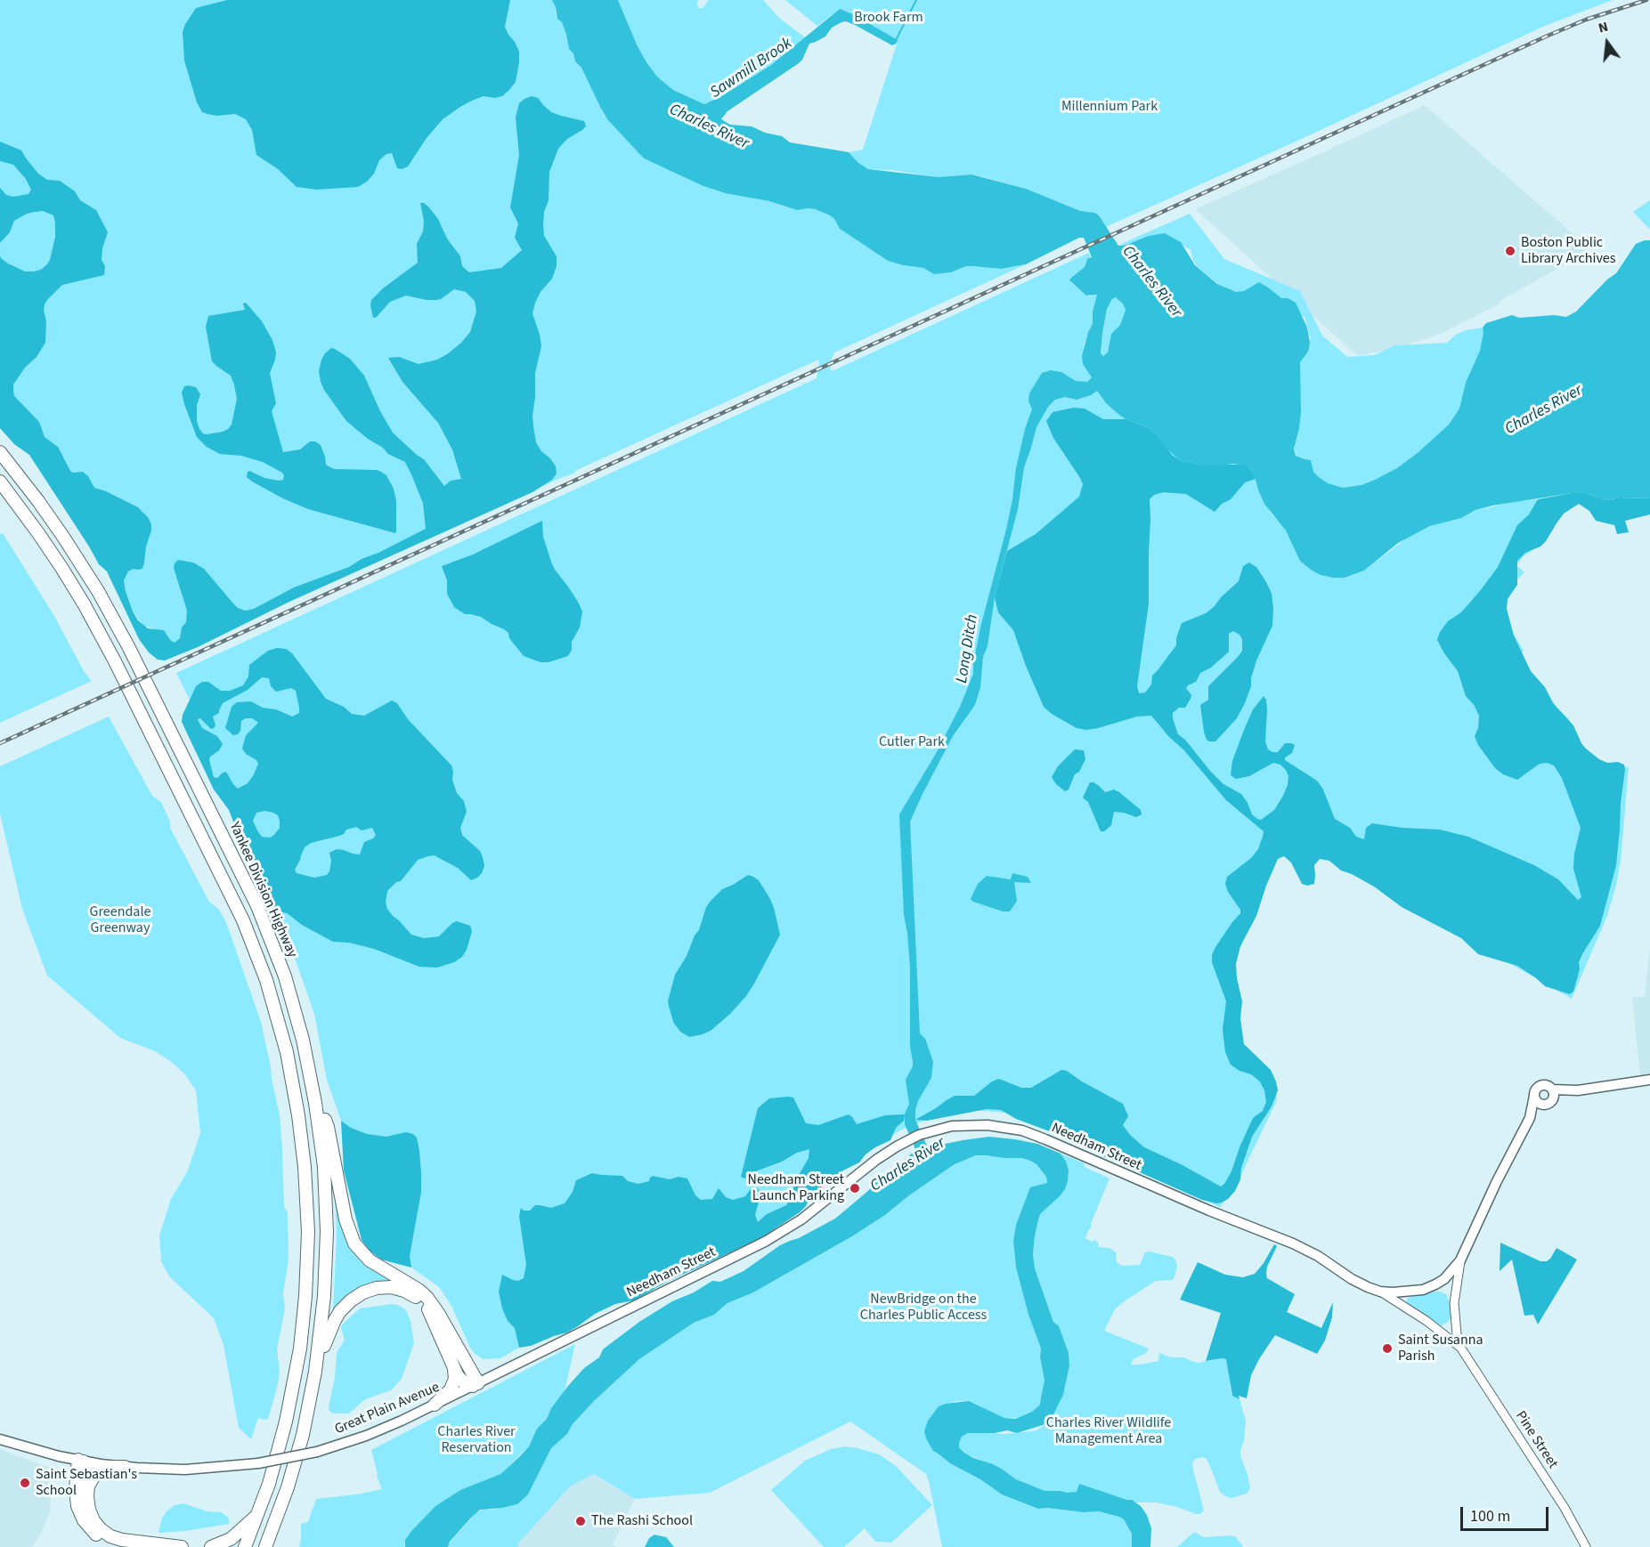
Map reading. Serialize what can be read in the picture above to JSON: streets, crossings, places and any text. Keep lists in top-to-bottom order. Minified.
{"streets":{"highway":["Yankee Division Highway"],"main road":["Needham Street","Great Plain Avenue"],"street":["Pine Street"]},"crossings":[["Needham Street","Great Plain Avenue"],["Needham Street","Pine Street"]],"water":["Sawmill Brook","Charles River","Long Ditch"],"parks":["Brook Farm","Millennium Park","Cutler Park","Greendale Greenway","NewBridge on the Charles Public Access","Charles River Wildlife Management Area","Charles River Reservation"],"places":["Boston Public Library Archives","Needham Street Launch Parking","Saint Susanna Parish","Saint Sebastian's School","The Rashi School"],"scale_bar":"100 m","north":"top"}
